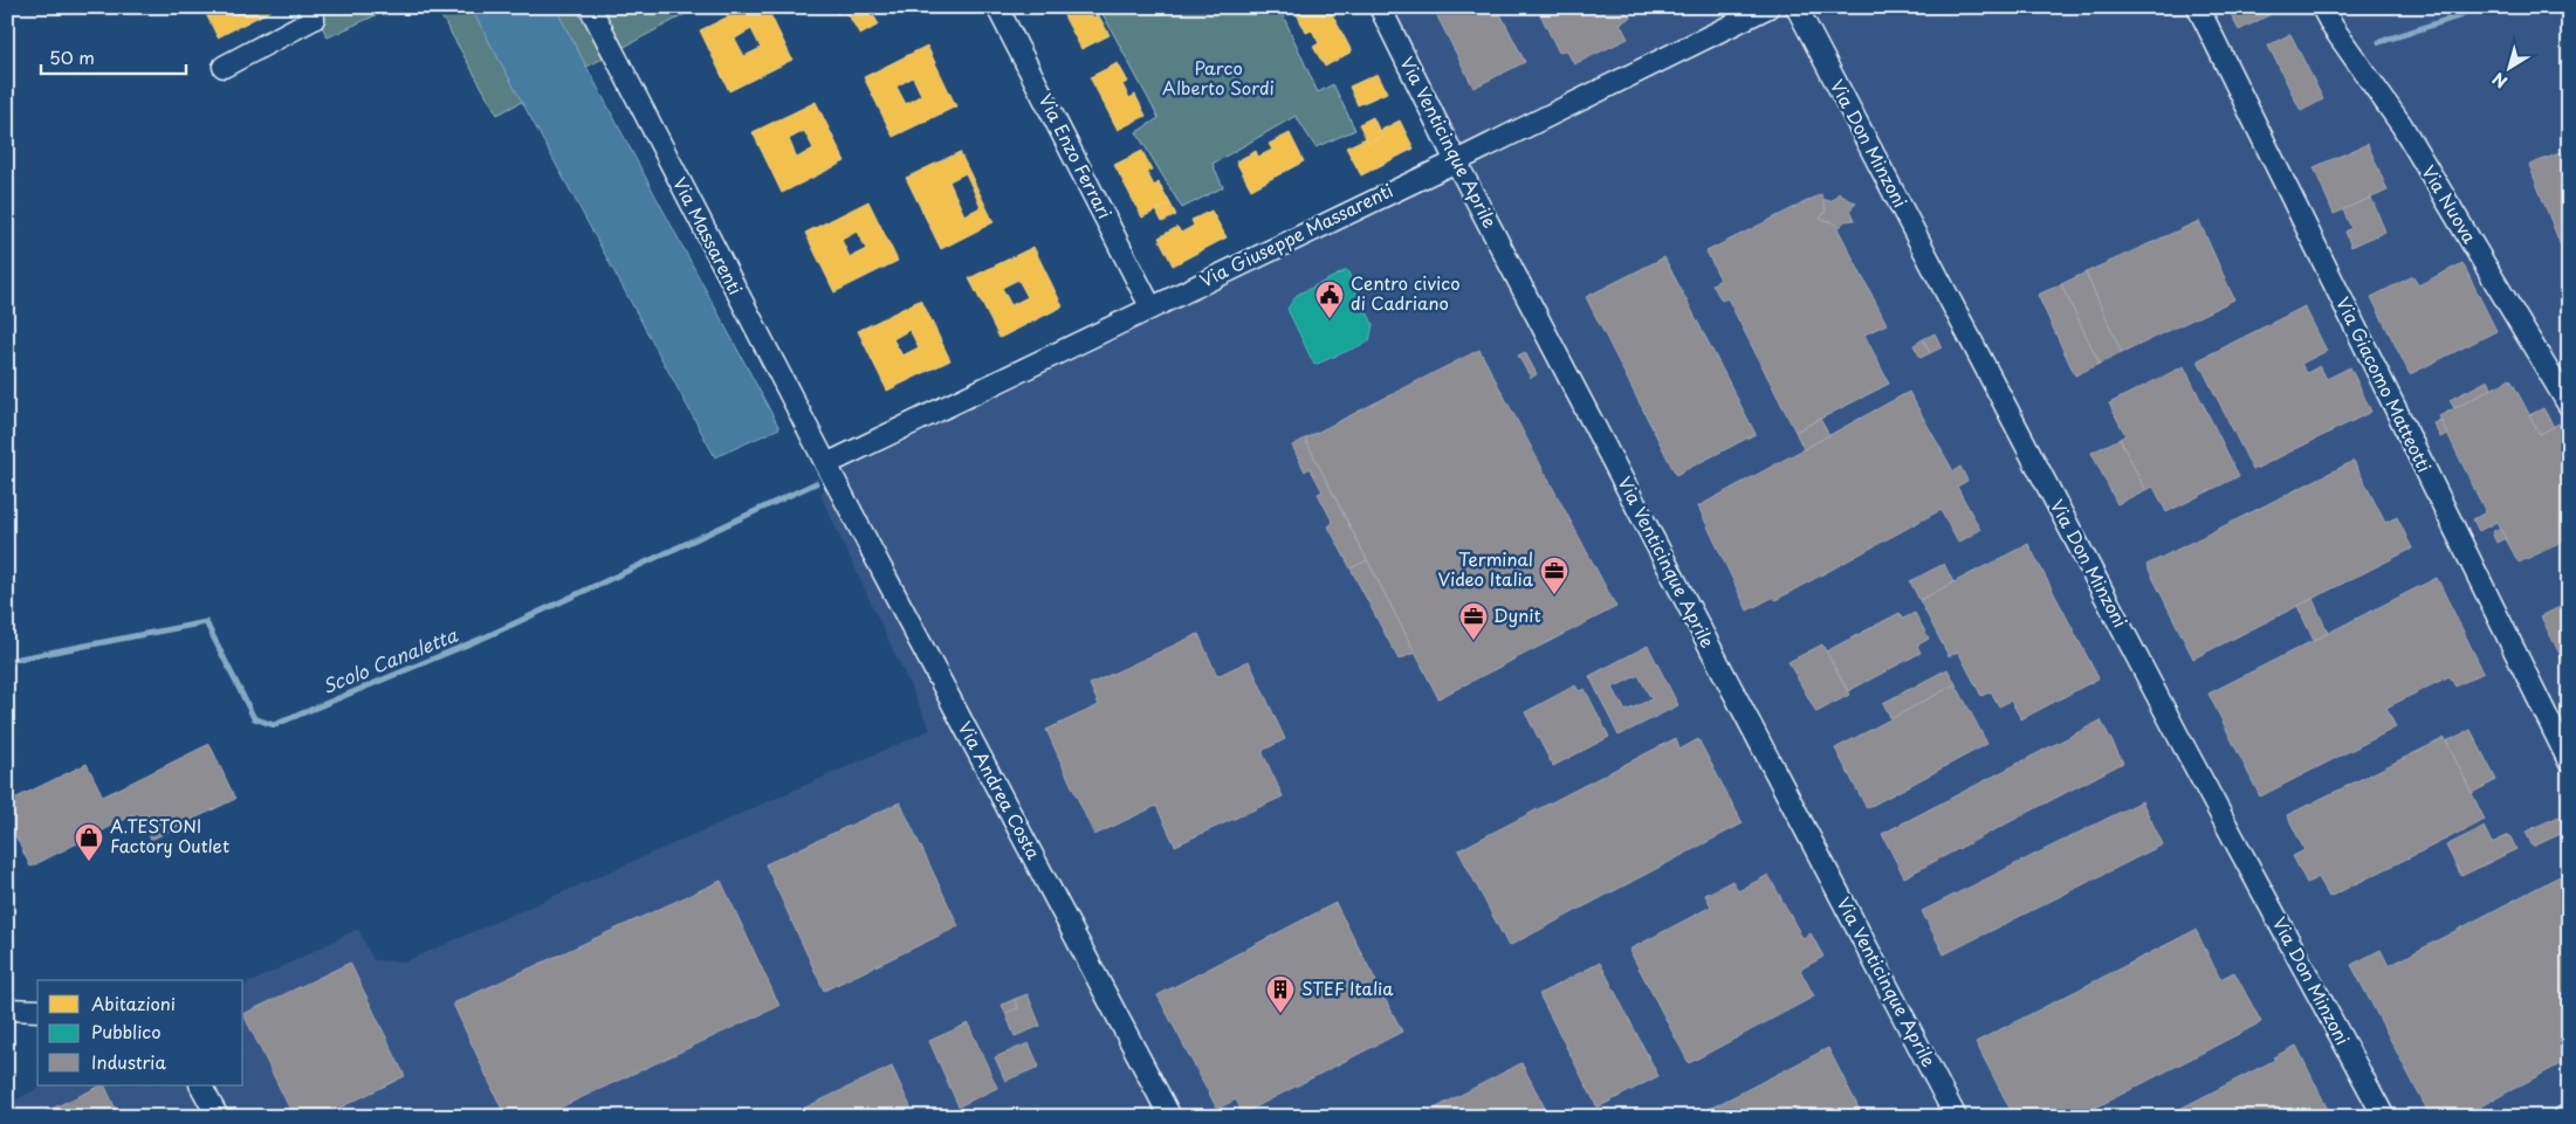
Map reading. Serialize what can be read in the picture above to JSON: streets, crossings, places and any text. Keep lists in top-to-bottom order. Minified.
{"streets":{"street":["Via Venticinque Aprile","Via Don Minzoni","Via Enzo Ferrari","Via Nuova","Via Massarenti","Via Giuseppe Massarenti","Via Giacomo Matteotti","Via Andrea Costa"]},"crossings":[["Via Venticinque Aprile","Via Giuseppe Massarenti"],["Via Enzo Ferrari","Via Giuseppe Massarenti"],["Via Massarenti","Via Giuseppe Massarenti"],["Via Massarenti","Via Andrea Costa"],["Via Giuseppe Massarenti","Via Andrea Costa"]],"water":["Scolo Canaletta"],"parks":["Parco Alberto Sordi"],"places":{"public building":["Centro civico di Cadriano"],"office":["Terminal Video Italia","Dynit"],"shop":["A.TESTONI Factory Outlet"],"building":["STEF Italia"]},"legend":["Abitazioni","Pubblico","Industria"],"scale_bar":"50 m","north":"bottom left"}
